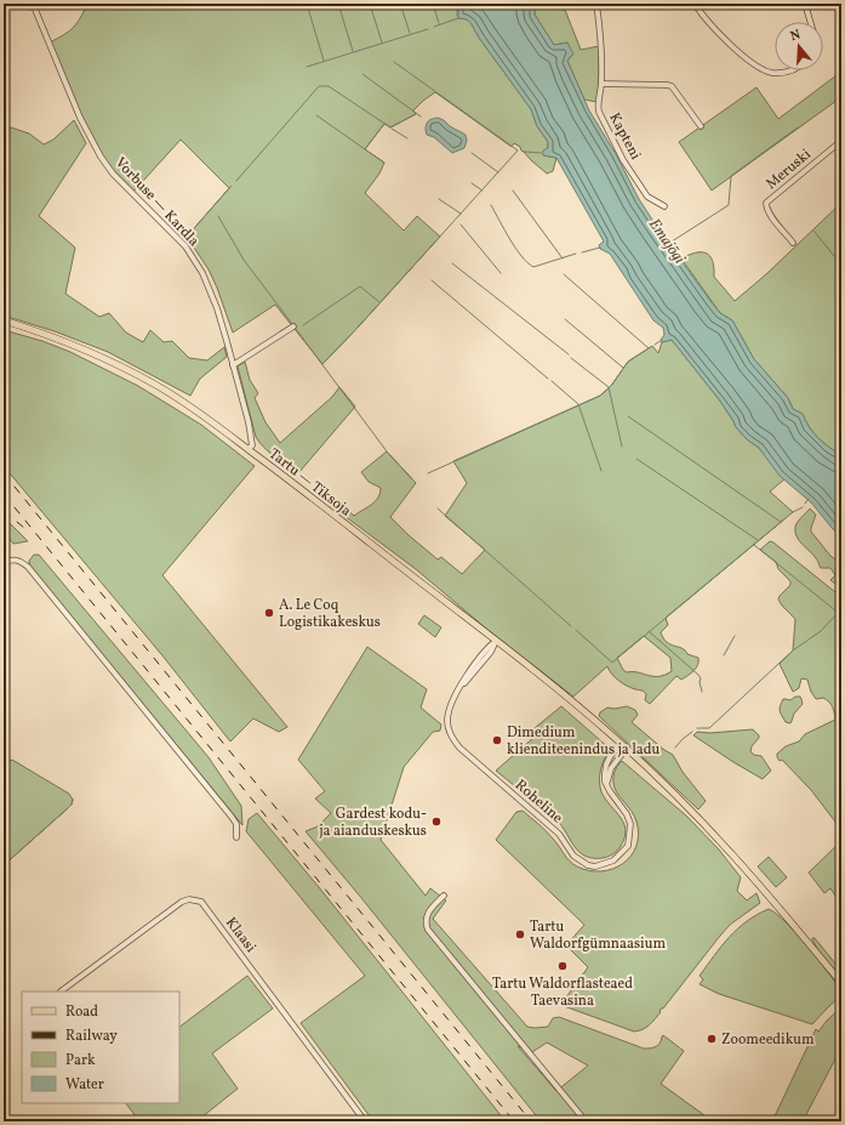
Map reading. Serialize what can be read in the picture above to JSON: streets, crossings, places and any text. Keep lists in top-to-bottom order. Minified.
{"streets":{"main road":["Tartu — Tiksoja"],"street":["Kapteni","Meruski","Vorbuse — Kardla","Roheline","Klaasi"]},"crossings":[["Vorbuse — Kardla","Tartu — Tiksoja"],["Tartu — Tiksoja","Roheline"]],"water":["Emajõgi"],"places":["A. Le Coq Logistikakeskus","Dimedium klienditeenindus ja ladu","Gardest kodu- ja aianduskeskus","Tartu Waldorfgümnaasium","Tartu Waldorflasteaed Taevasina","Zoomeedikum"],"legend":["Road","Railway","Park","Water"],"north":"top"}
